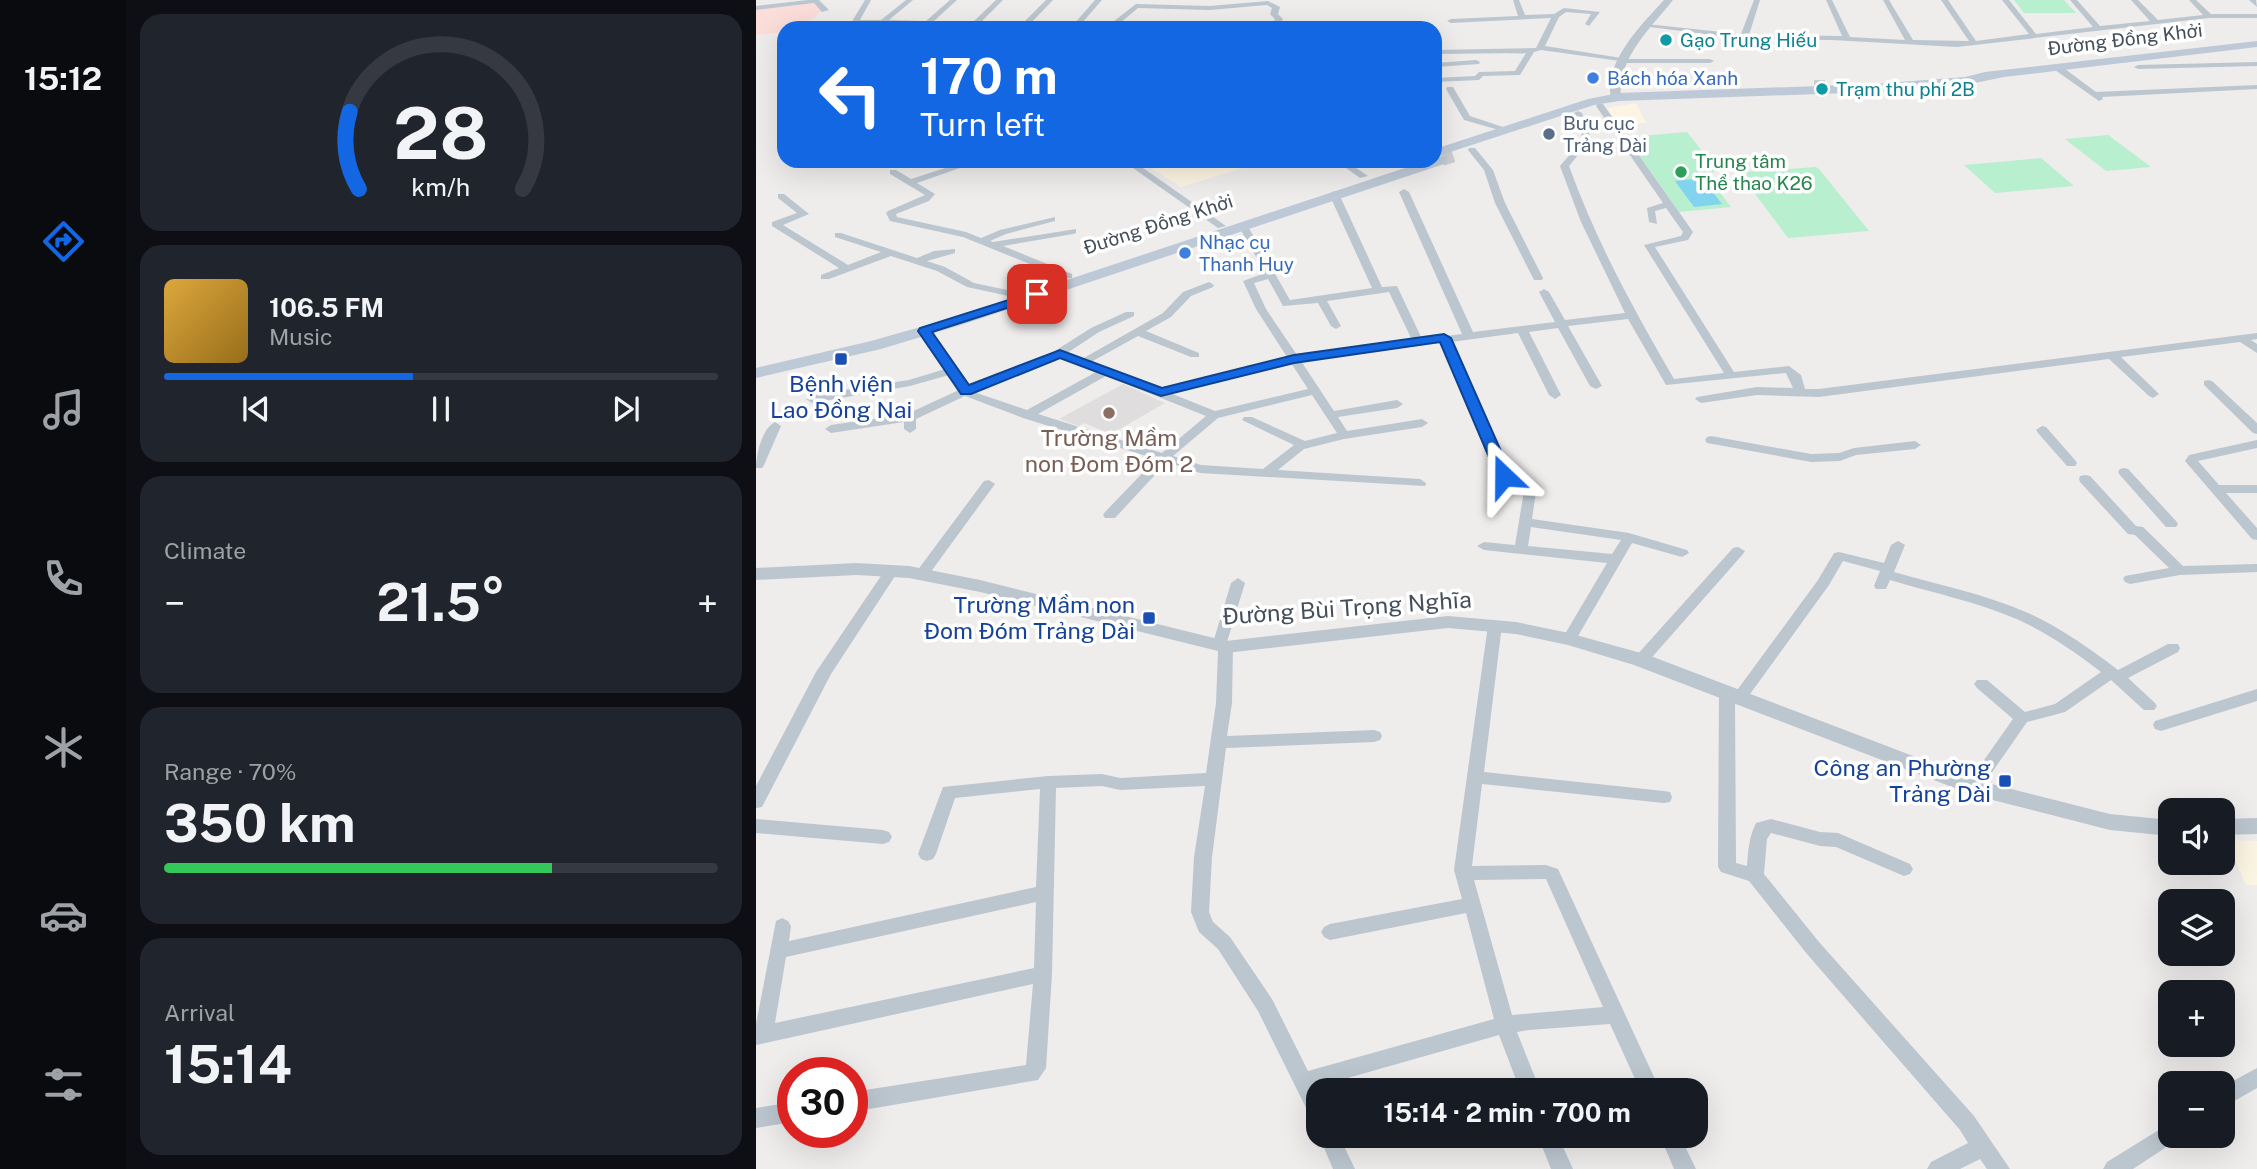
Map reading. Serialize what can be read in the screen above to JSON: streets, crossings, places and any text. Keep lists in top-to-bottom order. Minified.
{"streets":{"main road":["Đường Đồng Khởi"],"street":["Đường Bùi Trọng Nghĩa"]},"places":{"other":["Gạo Trung Hiếu","Bách hóa Xanh","Trạm thu phí 2B","Bưu cục Trảng Dài","Trung tâm Thể thao K26","Nhạc cụ Thanh Huy","Trường Mầm non Đom Đóm 2"],"transit":["Bệnh viện Lao Đồng Nai","Trường Mầm non Đom Đóm Trảng Dài","Công an Phường Trảng Dài"]},"page":{"tabs":"15:12","turn":["170 m","Turn left"],"song":["106.5 FM","Music"],"tile":["Climate",["Range · 70%","350 km"],["Arrival","15:14"]],"heat":["−","21.5°","+"],"map_buttons":["+","−"],"limit":"30","trip":"15:14 · 2 min · 700 m","gauge":["28","km/h"]}}
